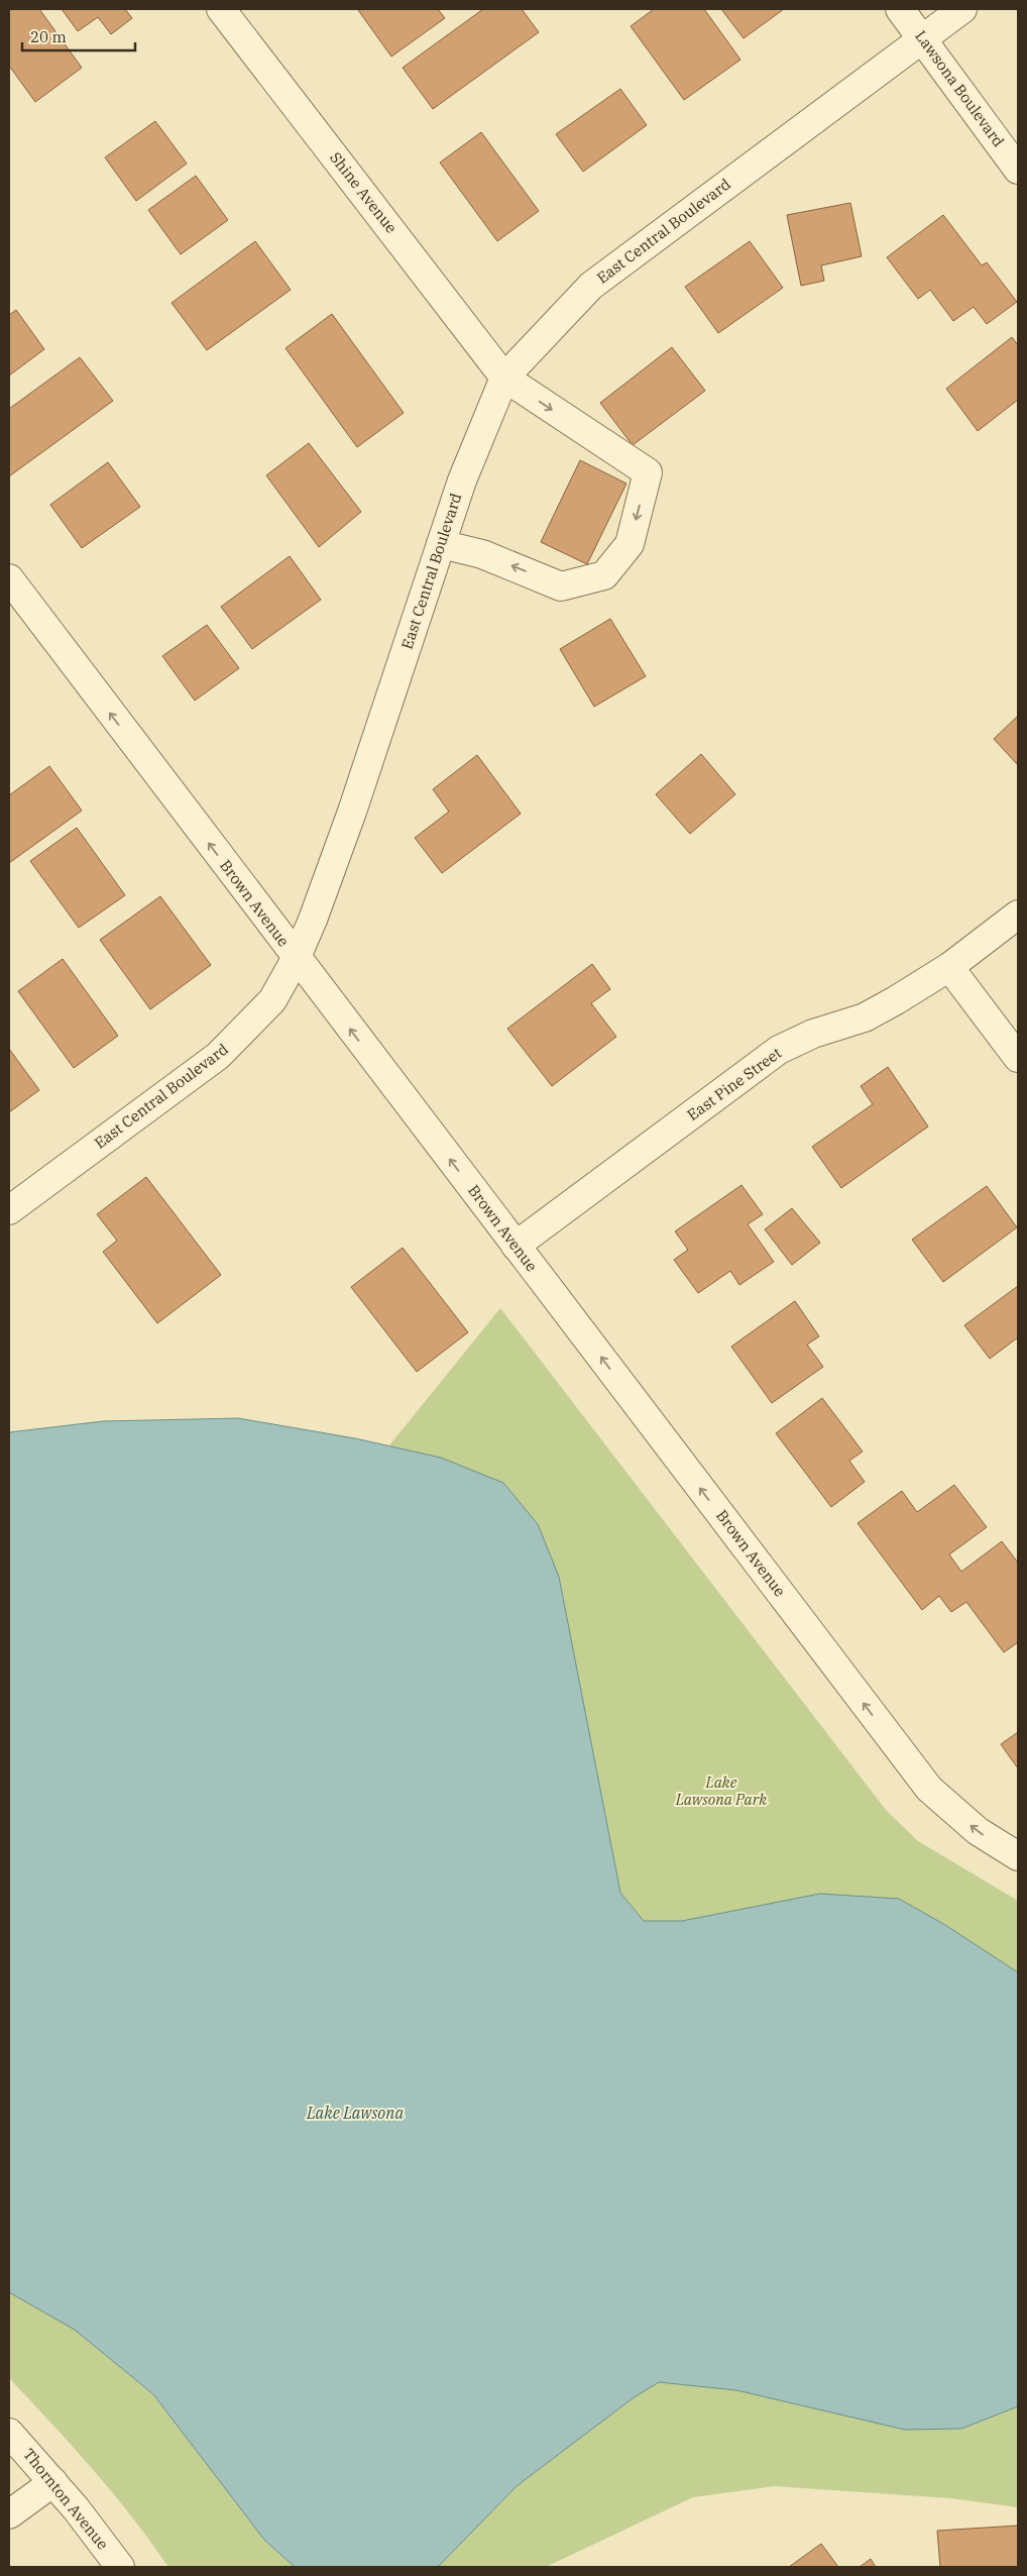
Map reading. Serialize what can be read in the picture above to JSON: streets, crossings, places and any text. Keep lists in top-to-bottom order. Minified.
{"streets":{"street":["Lawsona Boulevard","Shine Avenue","East Central Boulevard","Brown Avenue","East Pine Street","Thornton Avenue"]},"crossings":[["Lawsona Boulevard","East Central Boulevard"],["Shine Avenue","East Central Boulevard"],["East Central Boulevard","Brown Avenue"],["Brown Avenue","East Pine Street"]],"one_way":["Brown Avenue"],"water":["Lake Lawsona"],"parks":["Lake Lawsona Park"],"scale_bar":"20 m"}
